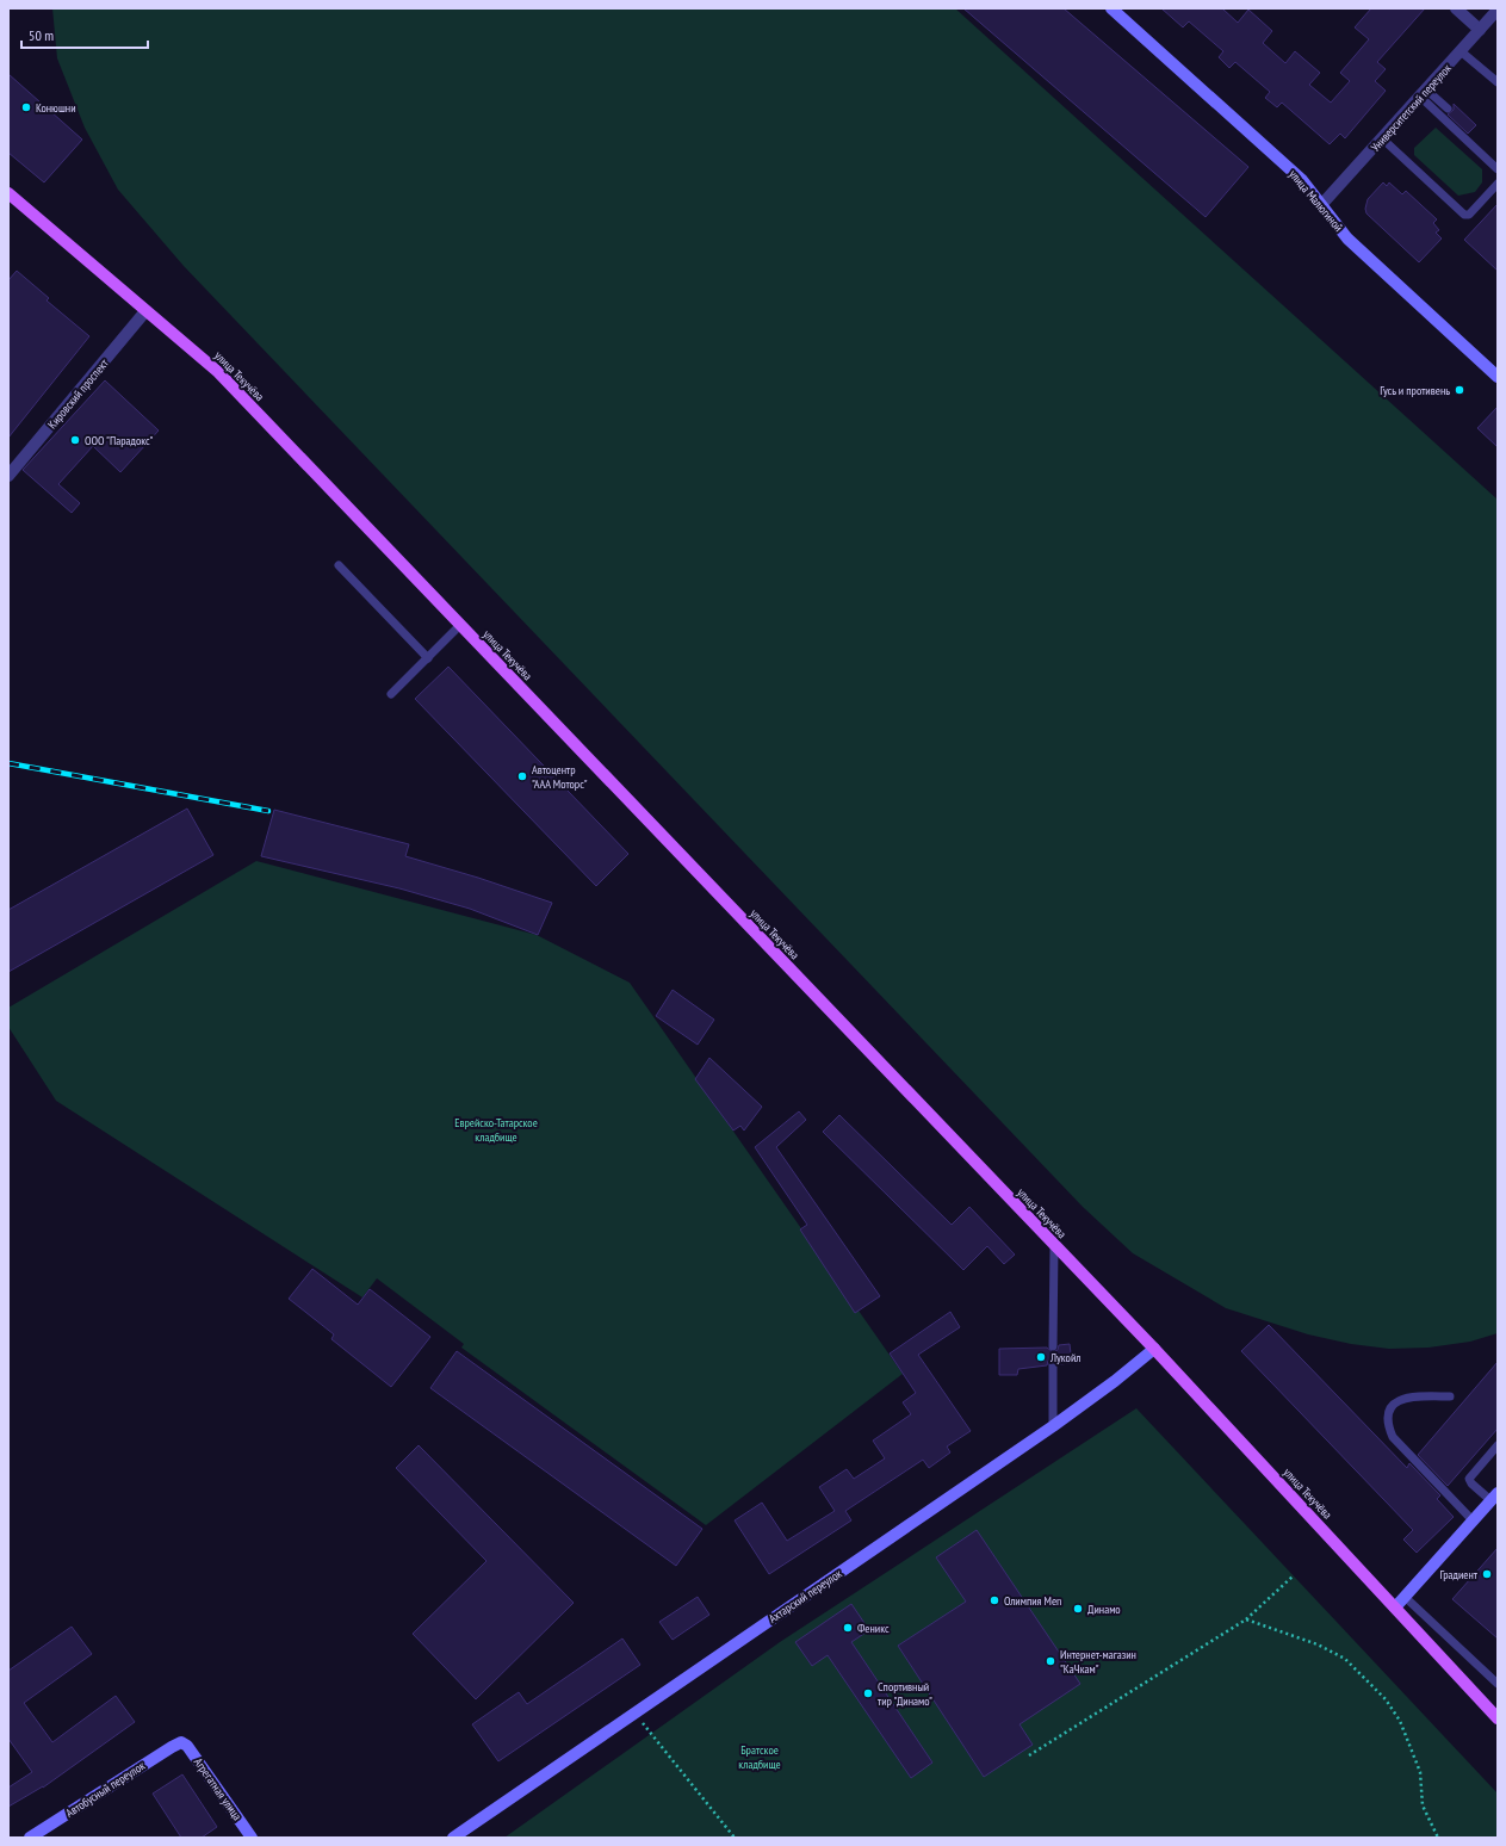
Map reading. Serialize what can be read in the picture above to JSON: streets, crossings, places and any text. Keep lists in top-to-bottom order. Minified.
{"streets":{"main road":["улица Текучёва"],"street":["Университетский переулок","улица Малюгиной","Кировский проспект","Ахтарский переулок","Автобусный переулок","Агрегатная улица"]},"crossings":[["Университетский переулок","улица Малюгиной"],["улица Текучёва","Кировский проспект"],["улица Текучёва","Ахтарский переулок"],["Автобусный переулок","Агрегатная улица"]],"parks":["Еврейско-Татарское кладбище","Братское кладбище"],"places":["Конюшни","Гусь и противень","ООО \"Парадокс\"","Автоцентр \"ААА Моторс\"","Лукойл","Градиент","Олимпия Men","Динамо","Феникс","Интернет-магазин \"КаЧкам\"","Спортивный тир \"Динамо\""],"scale_bar":"50 m"}
